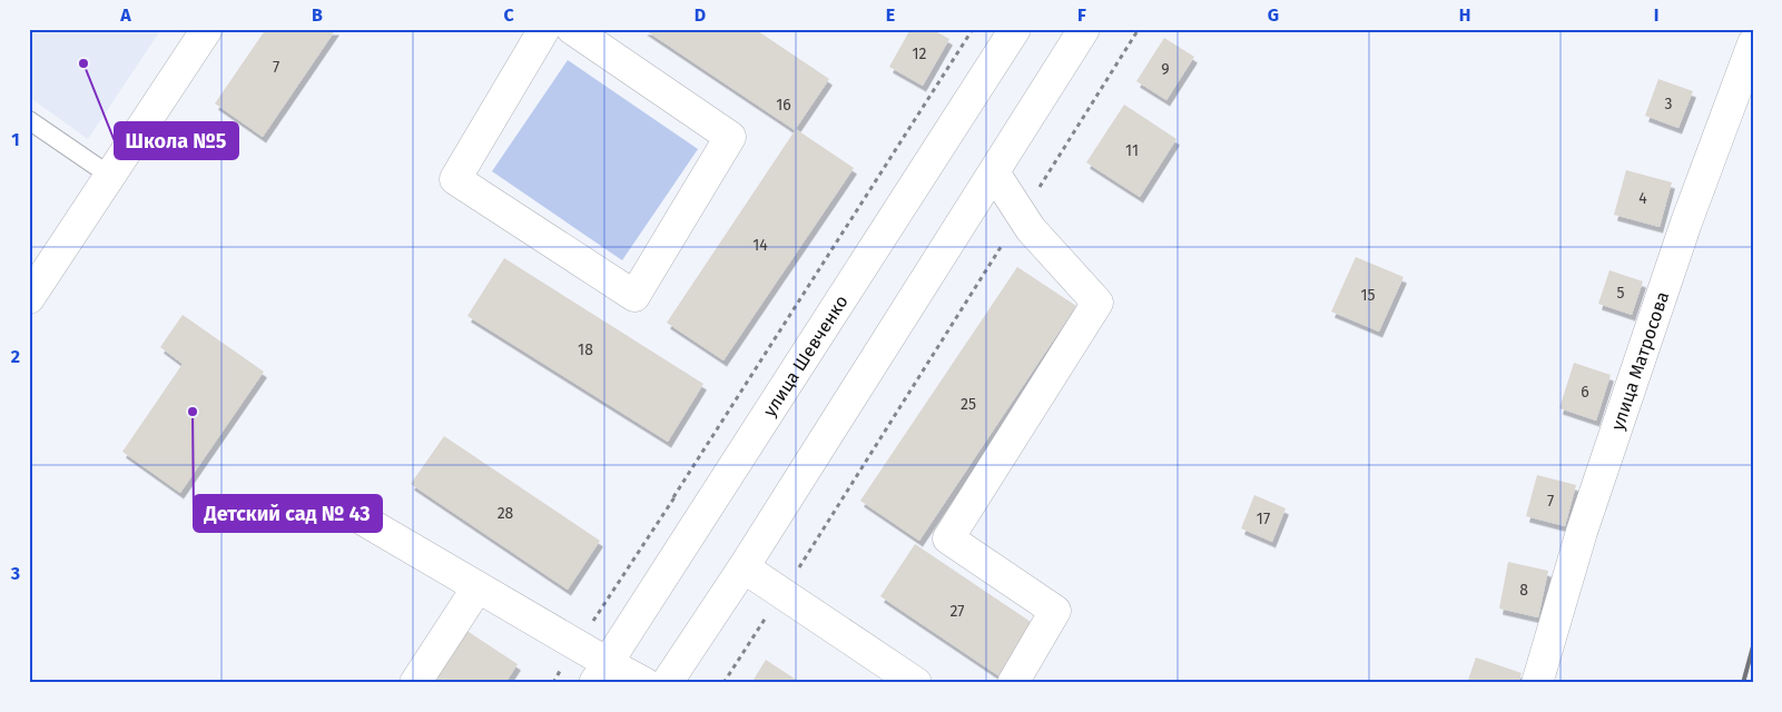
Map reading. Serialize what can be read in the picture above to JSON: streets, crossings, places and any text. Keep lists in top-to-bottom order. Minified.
{"streets":{"street":["улица Шевченко","улица Матросова"]},"places":["Школа №5","Детский сад № 43"],"house_numbers":["12","7","9","3","16","11","4","14","5","15","18","6","25","7","28","17","8","27"],"grid":{"columns":["A","B","C","D","E","F","G","H","I"],"rows":["1","2","3"]}}
